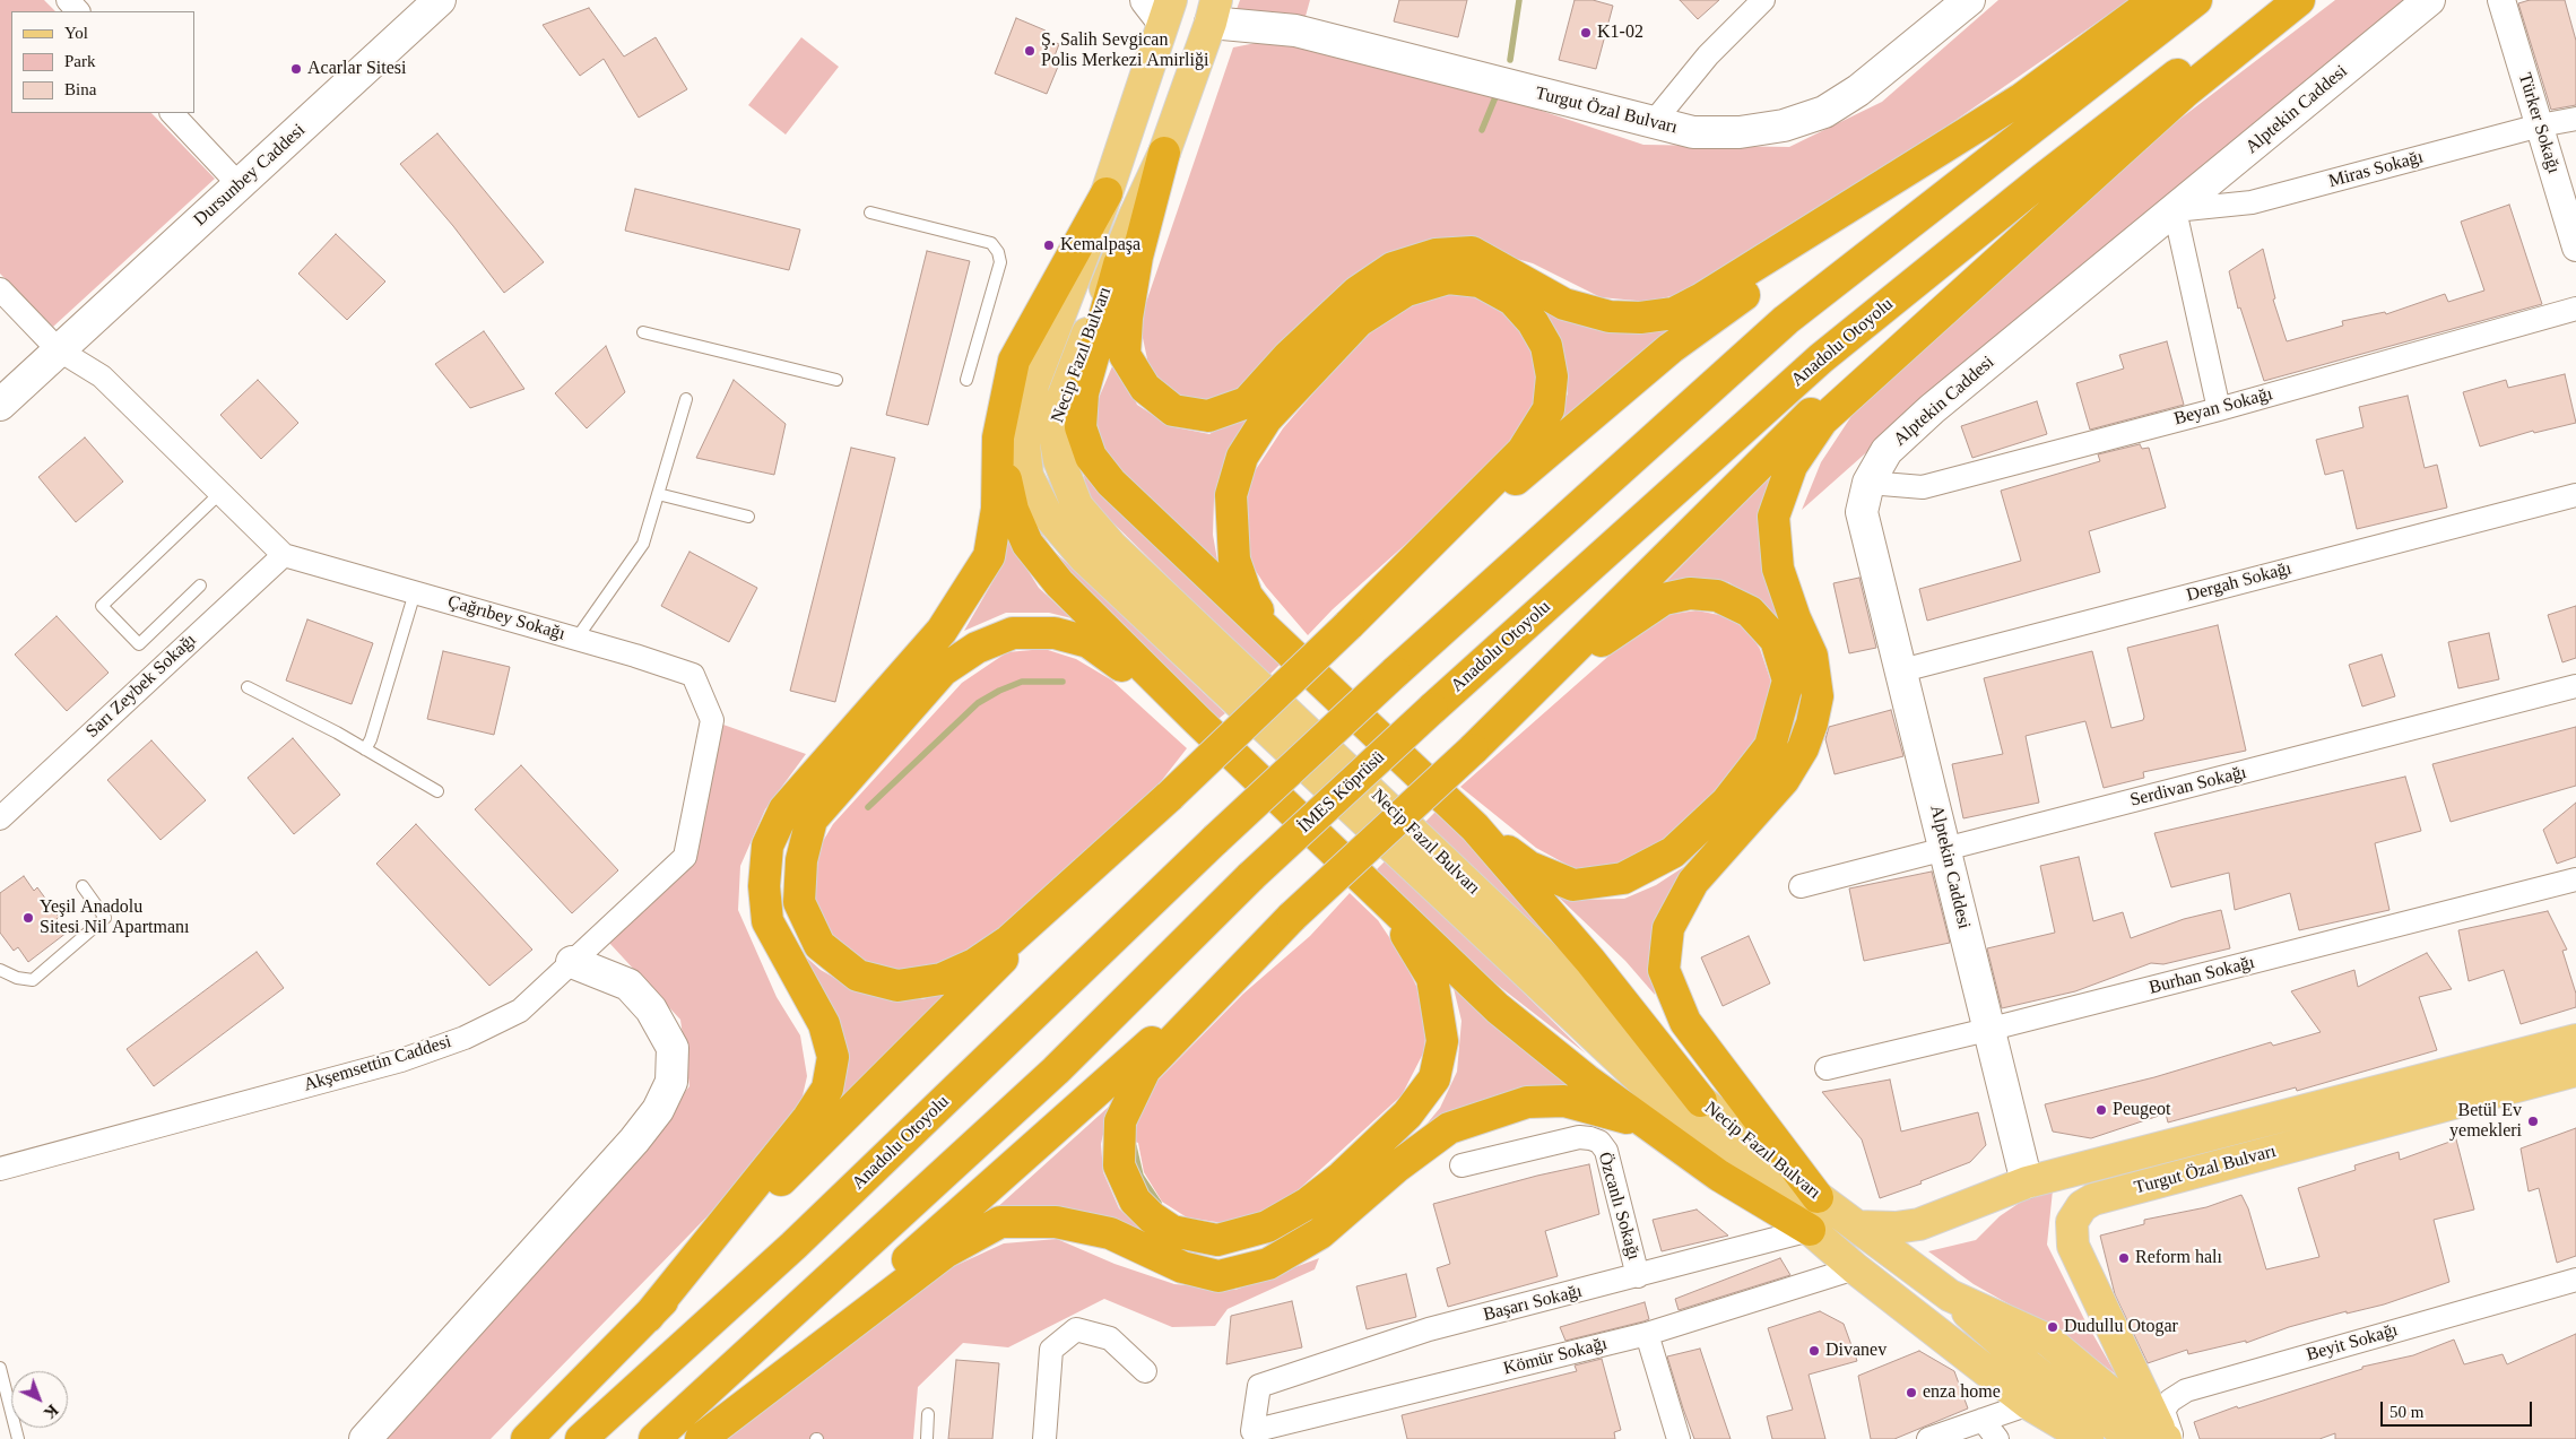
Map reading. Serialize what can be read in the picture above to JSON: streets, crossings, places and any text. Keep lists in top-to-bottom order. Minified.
{"streets":{"highway":["Anadolu Otoyolu","İMES Köprüsü"],"main road":["Alptekin Caddesi","Turgut Özal Bulvarı","Dursunbey Caddesi","Necip Fazıl Bulvarı"],"street":["Türker Sokağı","Miras Sokağı","Beyan Sokağı","Dergah Sokağı","Çağrıbey Sokağı","Sarı Zeybek Sokağı","Serdivan Sokağı","Burhan Sokağı","Akşemsettin Caddesi","Özcanlı Sokağı","Başarı Sokağı","Beyit Sokağı","Kömür Sokağı"]},"crossings":[["Alptekin Caddesi","Turgut Özal Bulvarı"],["Alptekin Caddesi","Miras Sokağı"],["Alptekin Caddesi","Beyan Sokağı"],["Alptekin Caddesi","Dergah Sokağı"],["Alptekin Caddesi","Serdivan Sokağı"],["Alptekin Caddesi","Burhan Sokağı"],["Turgut Özal Bulvarı","Necip Fazıl Bulvarı"],["Turgut Özal Bulvarı","Beyit Sokağı"],["Türker Sokağı","Miras Sokağı"],["Dursunbey Caddesi","Çağrıbey Sokağı"],["Anadolu Otoyolu","İMES Köprüsü"],["Necip Fazıl Bulvarı","Başarı Sokağı"],["Necip Fazıl Bulvarı","Beyit Sokağı"],["Necip Fazıl Bulvarı","Kömür Sokağı"],["Çağrıbey Sokağı","Sarı Zeybek Sokağı"],["Çağrıbey Sokağı","Akşemsettin Caddesi"],["Özcanlı Sokağı","Başarı Sokağı"],["Başarı Sokağı","Kömür Sokağı"]],"places":["K1-02","Ş. Salih Sevgican Polis Merkezi Amirliği","Acarlar Sitesi","Kemalpaşa","Yeşil Anadolu Sitesi Nil Apartmanı","Peugeot","Betül Ev yemekleri","Reform halı","Dudullu Otogar","Divanev","enza home"],"legend":["Yol","Park","Bina"],"scale_bar":"50 m","north":"bottom right"}
